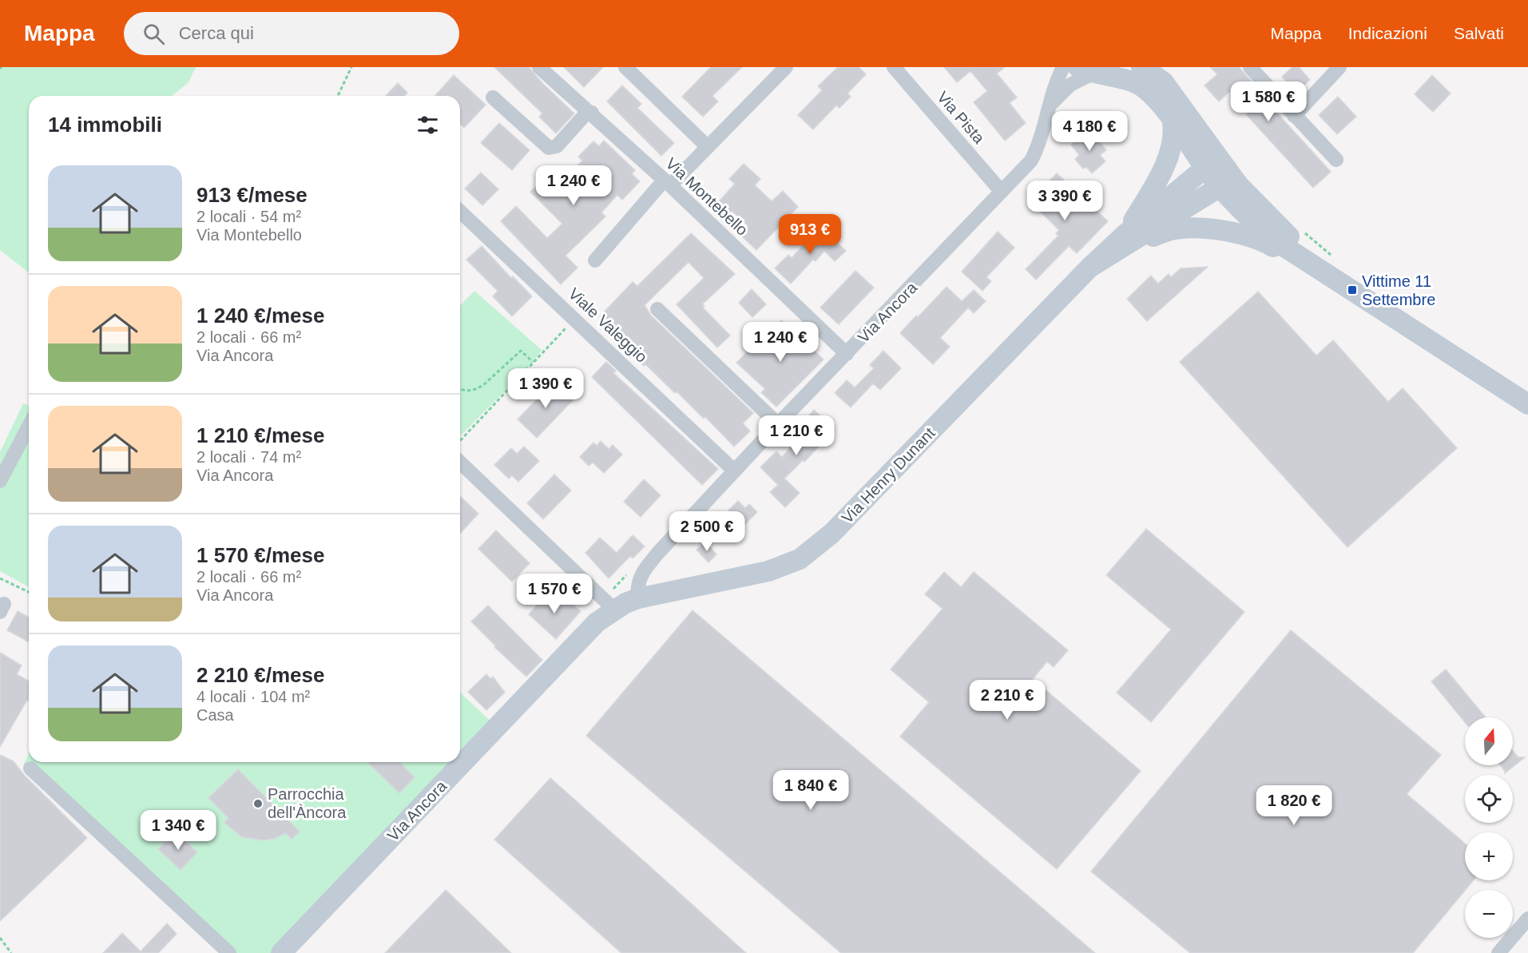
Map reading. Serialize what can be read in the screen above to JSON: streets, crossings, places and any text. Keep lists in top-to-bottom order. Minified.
{"streets":{"main road":["Via Ancora","Via Henry Dunant"],"street":["Via Pista","Via Montebello","Viale Valeggio"]},"crossings":[["Via Pista","Via Ancora"],["Via Montebello","Via Ancora"],["Via Ancora","Viale Valeggio"],["Via Ancora","Via Henry Dunant"]],"places":{"transit":["Vittime 11 Settembre"],"other":["Parrocchia dell'Àncora"]},"north":"top","page":{"header":"Mappa","search":"Cerca qui","nav":["Mappa","Indicazioni","Salvati"],"price":["1 580 €","4 180 €","1 240 €","3 390 €","913 €","1 240 €","1 390 €","1 210 €","2 500 €","1 570 €","2 210 €","1 840 €","1 820 €","1 340 €"],"heading":"14 immobili","list":[{"name":"913 €/mese","note":"2 locali · 54 m² · Via Montebello"},{"name":"1 240 €/mese","note":"2 locali · 66 m² · Via Ancora"},{"name":"1 210 €/mese","note":"2 locali · 74 m² · Via Ancora"},{"name":"1 570 €/mese","note":"2 locali · 66 m² · Via Ancora"},{"name":"2 210 €/mese","note":"4 locali · 104 m² · Casa"}],"map_buttons":["+","−"]}}
